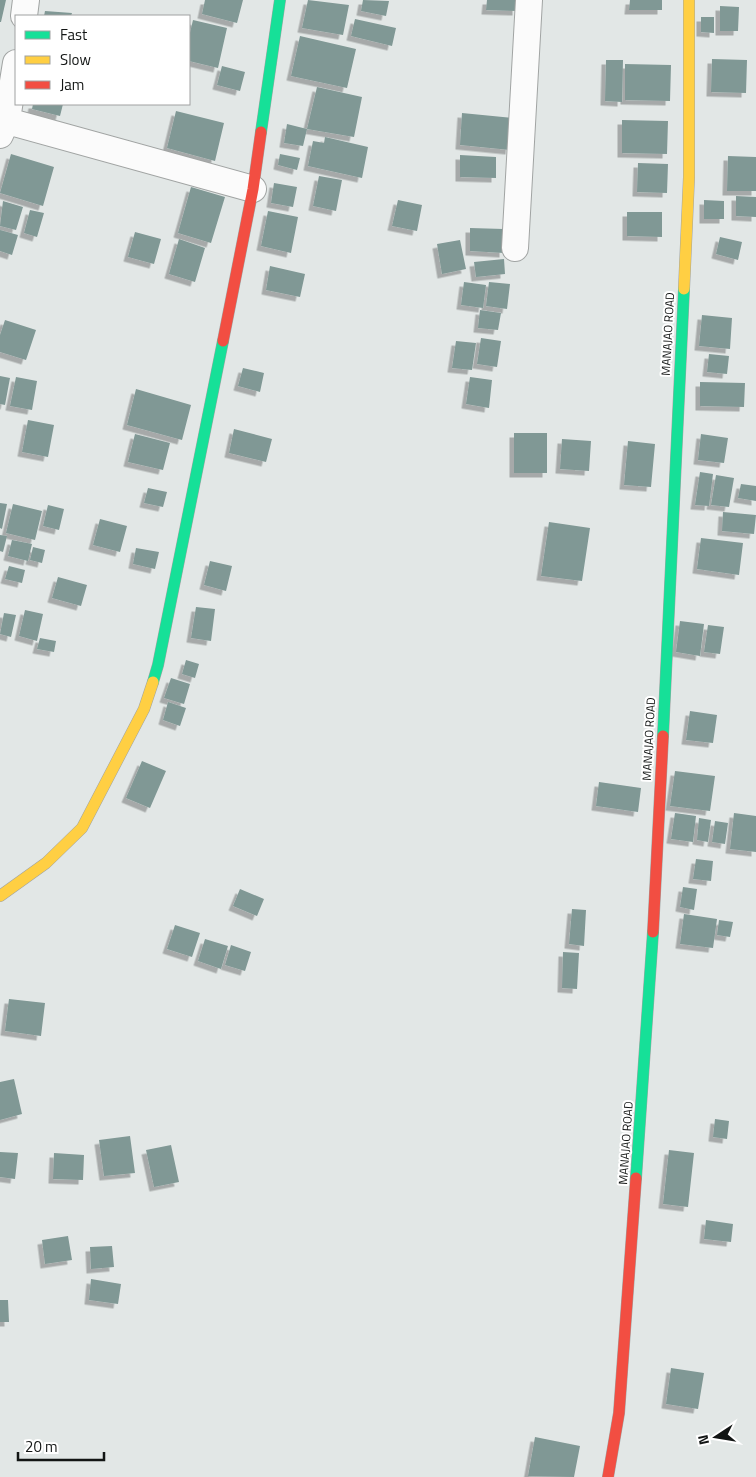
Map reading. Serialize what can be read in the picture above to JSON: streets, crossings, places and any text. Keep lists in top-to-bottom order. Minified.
{"streets":{"street":["MANAJAO ROAD"]},"legend":["Fast","Slow","Jam"],"scale_bar":"20 m","north":"left"}
